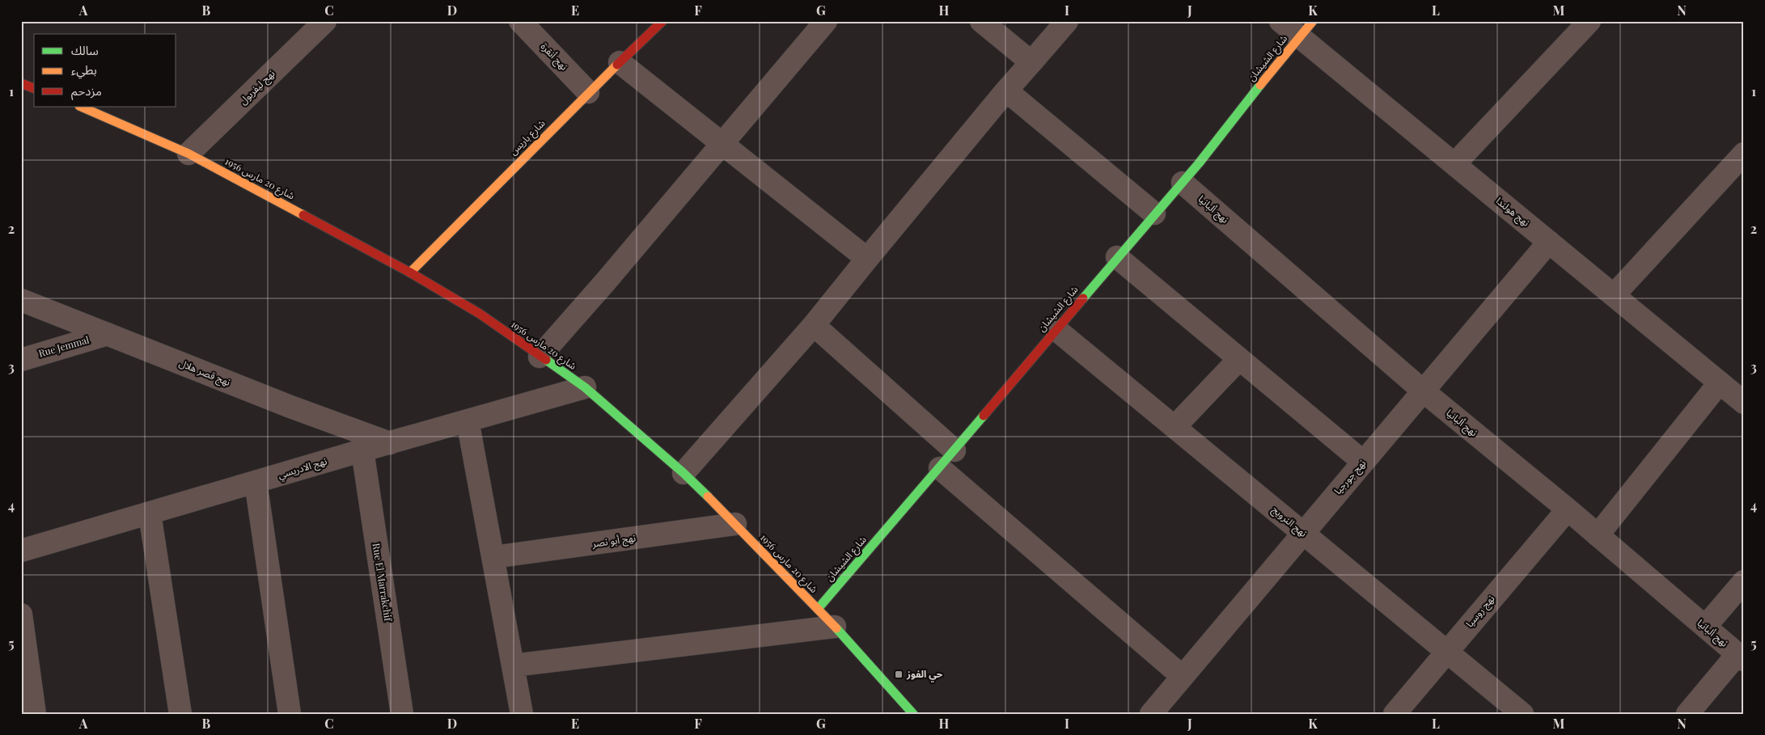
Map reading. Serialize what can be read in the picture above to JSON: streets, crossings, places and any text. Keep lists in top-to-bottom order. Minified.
{"streets":{"street":["نهج أنقرة","شارع الشيشان","نهج ليفربول","شارع باريس","شارع 20 مارس 1956","نهج ألبانيا","نهج هولندا","Rue Jemmal","نهج قصر هلال","نهج الادريسي","نهج جورجيا","نهج النرويج","نهج أبو نصر","Rue El Marrakchif","نهج روسيا"]},"crossings":[["نهج أنقرة","شارع باريس"],["شارع الشيشان","شارع 20 مارس 1956"],["شارع الشيشان","نهج ألبانيا"],["شارع الشيشان","نهج هولندا"],["شارع الشيشان","نهج النرويج"],["نهج ليفربول","شارع 20 مارس 1956"],["شارع باريس","شارع 20 مارس 1956"],["شارع 20 مارس 1956","نهج الادريسي"],["شارع 20 مارس 1956","نهج أبو نصر"],["نهج ألبانيا","نهج جورجيا"],["نهج ألبانيا","نهج روسيا"],["نهج هولندا","نهج جورجيا"],["Rue Jemmal","نهج قصر هلال"],["نهج قصر هلال","نهج الادريسي"],["نهج الادريسي","Rue El Marrakchif"],["نهج جورجيا","نهج النرويج"],["نهج النرويج","نهج روسيا"]],"places":{"transit":["حي الفوز"]},"legend":["سالك","بطيء","مزدحم"],"grid":{"columns":["A","B","C","D","E","F","G","H","I","J","K","L","M","N"],"rows":["1","2","3","4","5"]}}
